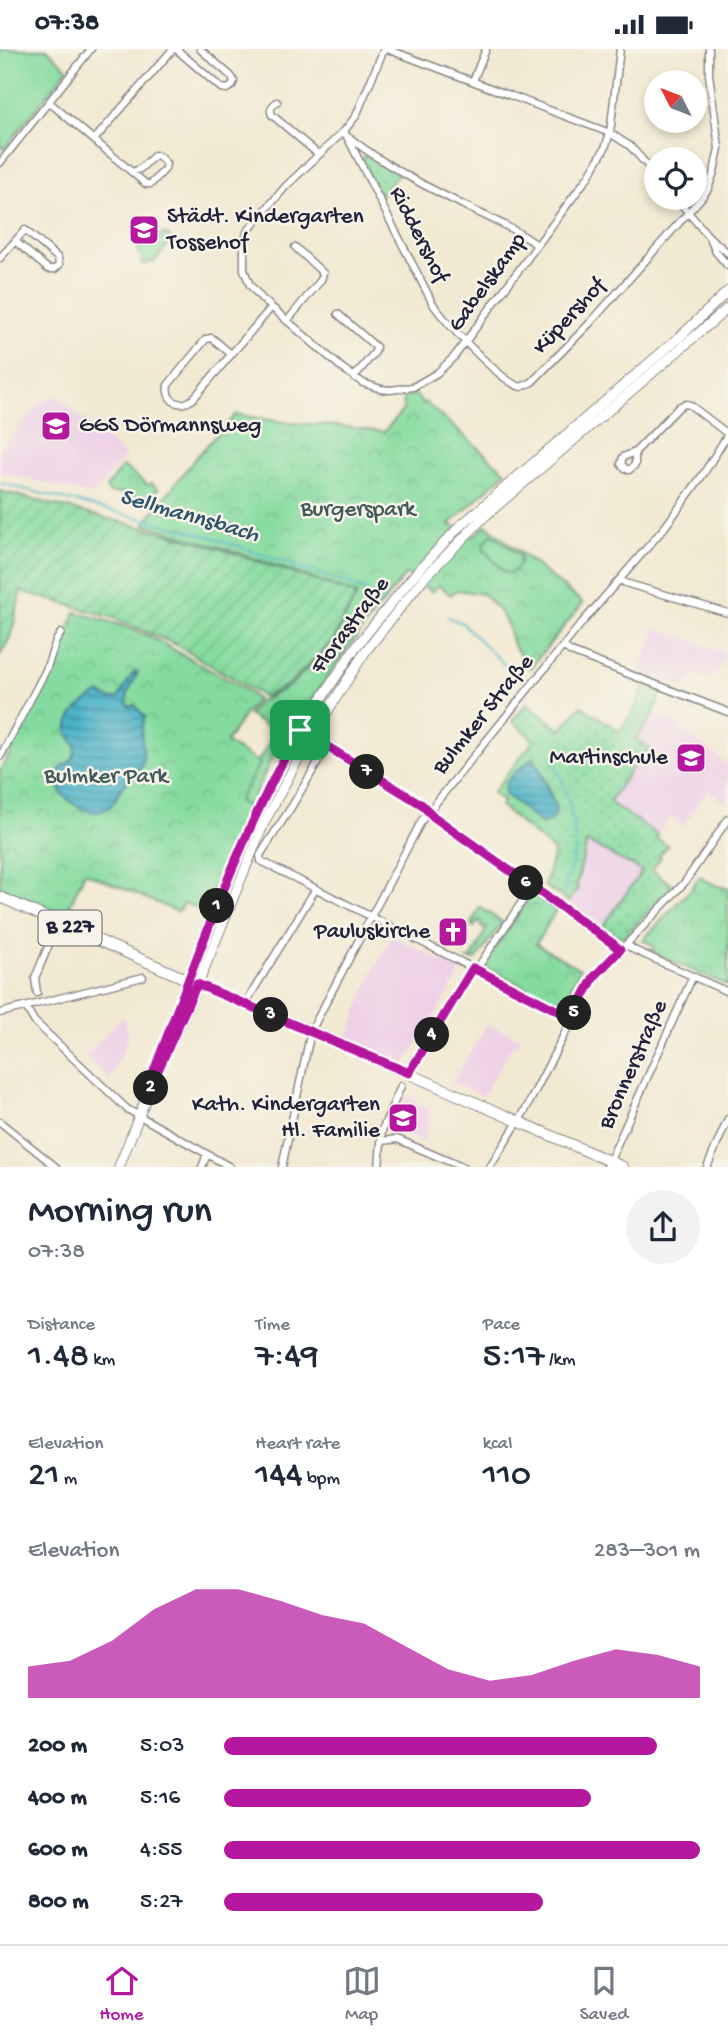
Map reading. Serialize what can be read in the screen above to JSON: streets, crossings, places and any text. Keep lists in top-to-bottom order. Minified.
{"streets":{"main road":["Florastraße","B 227"],"street":["Riddershof","Gabelskamp","Küpershof","Bulmker Straße","Bronnerstraße"]},"crossings":[["Riddershof","Gabelskamp"],["Riddershof","Küpershof"],["Gabelskamp","Küpershof"],["Florastraße","B 227"],["Bulmker Straße","B 227"],["B 227","Bronnerstraße"]],"water":["Sellmannsbach"],"parks":["Burgerspark","Bulmker Park"],"places":{"school or university":["Städt. Kindergarten Tossehof","GGS Dörmannsweg","Martinschule","Kath. Kindergarten Hl. Familie"],"church":["Pauluskirche"]},"north":"top left","page":{"status":"07:38","pins":["7","6","1","5","3","4","2"],"heading":["Morning run","07:38"],"stats":[["Distance","1.48 km"],["Time","7:49"],["Pace","5:17 /km"],["Elevation","21 m"],["Heart rate","144 bpm"],["kcal","110"]],"chart":["Elevation","283–301 m"],"list":[{"name":"200 m","note":"5:03"},{"name":"400 m","note":"5:16"},{"name":"600 m","note":"4:55"},{"name":"800 m","note":"5:27"}],"tabs":["Home","Map","Saved"]}}
